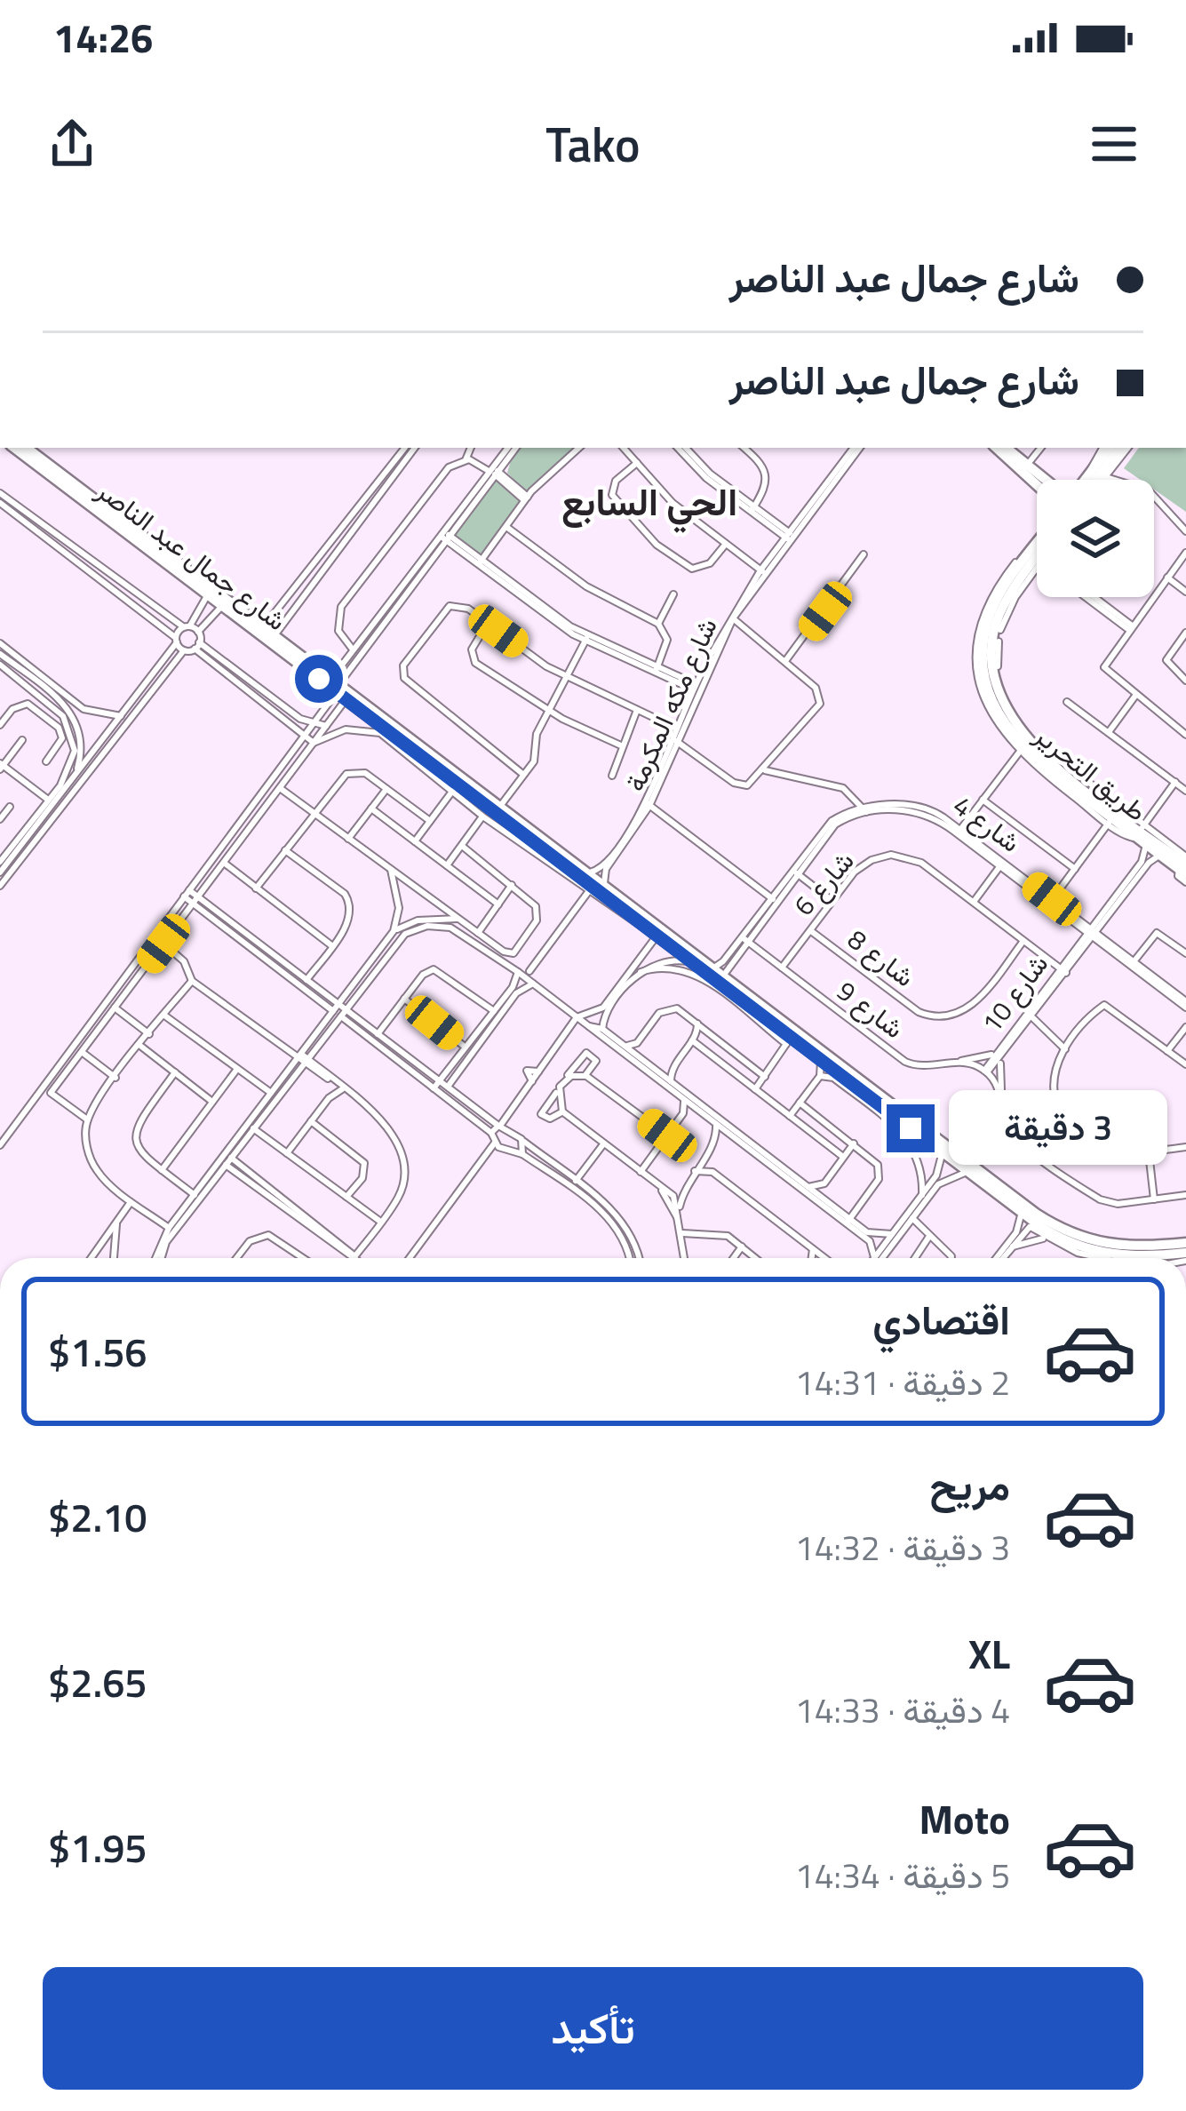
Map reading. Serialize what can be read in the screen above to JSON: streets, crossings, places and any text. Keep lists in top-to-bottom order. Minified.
{"streets":{"main road":["شارع جمال عبد الناصر","طريق التحرير"],"street":["شارع مكه المكرمة","شارع 4","شارع 6","شارع 8","شارع 10","شارع 9"]},"crossings":[["شارع جمال عبد الناصر","شارع مكه المكرمة"],["شارع جمال عبد الناصر","شارع 4"],["طريق التحرير","شارع 10"],["شارع 4","شارع 10"],["شارع 4","شارع 9"],["شارع 6","شارع 8"],["شارع 6","شارع 10"],["شارع 6","شارع 9"],["شارع 10","شارع 9"]],"districts":["الحي السابع"],"page":{"status":"14:26","header":"Tako","banner":["شارع جمال عبد الناصر","شارع جمال عبد الناصر"],"bubble":"3 دقيقة","list":[{"name":"اقتصادي","note":"2 دقيقة · 14:31","value":"$1.56"},{"name":"مريح","note":"3 دقيقة · 14:32","value":"$2.10"},{"name":"XL","note":"4 دقيقة · 14:33","value":"$2.65"},{"name":"Moto","note":"5 دقيقة · 14:34","value":"$1.95"}],"buttons":"تأكيد"}}
